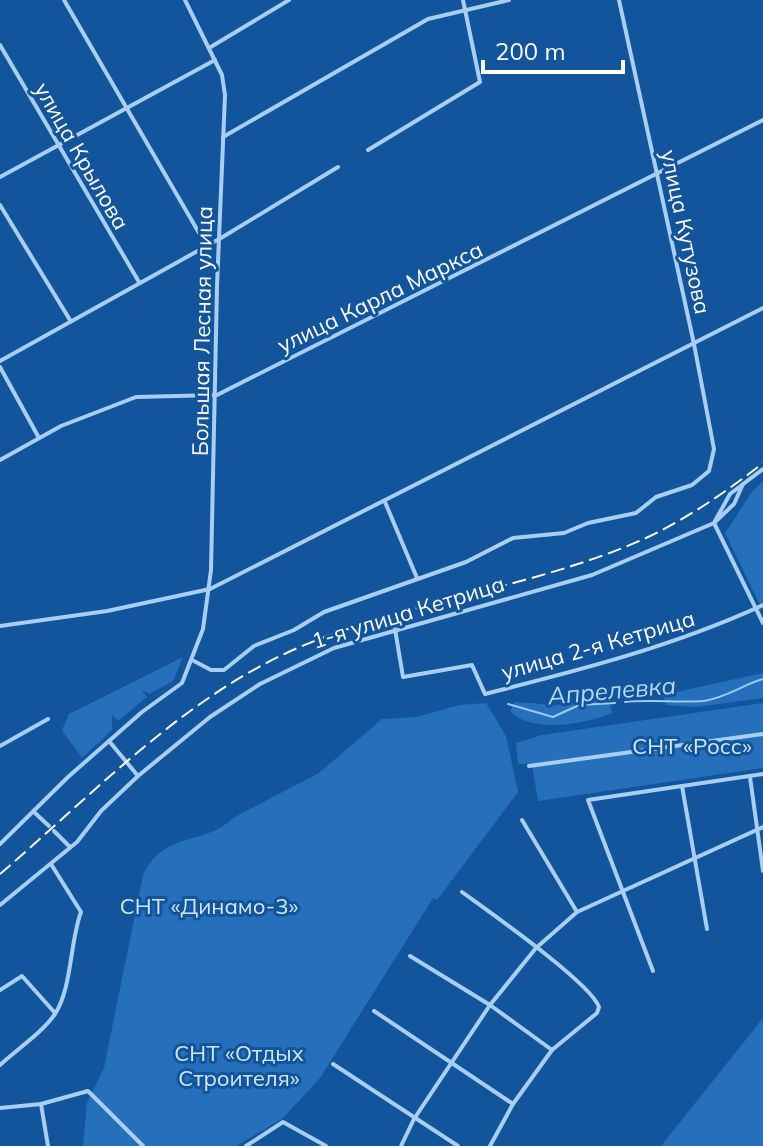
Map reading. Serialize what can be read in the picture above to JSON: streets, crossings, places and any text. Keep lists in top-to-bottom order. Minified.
{"streets":{"street":["улица Крылова","улица Кутузова","улица Карла Маркса","Большая Лесная улица","1-я улица Кетрица","улица 2-я Кетрица"]},"crossings":[["улица Кутузова","улица Карла Маркса"],["улица Карла Маркса","Большая Лесная улица"],["1-я улица Кетрица","улица 2-я Кетрица"]],"water":["Апрелевка"],"parks":["СНТ «Росс»","СНТ «Динамо-3»","СНТ «Отдых Строителя»"],"scale_bar":"200 m"}
